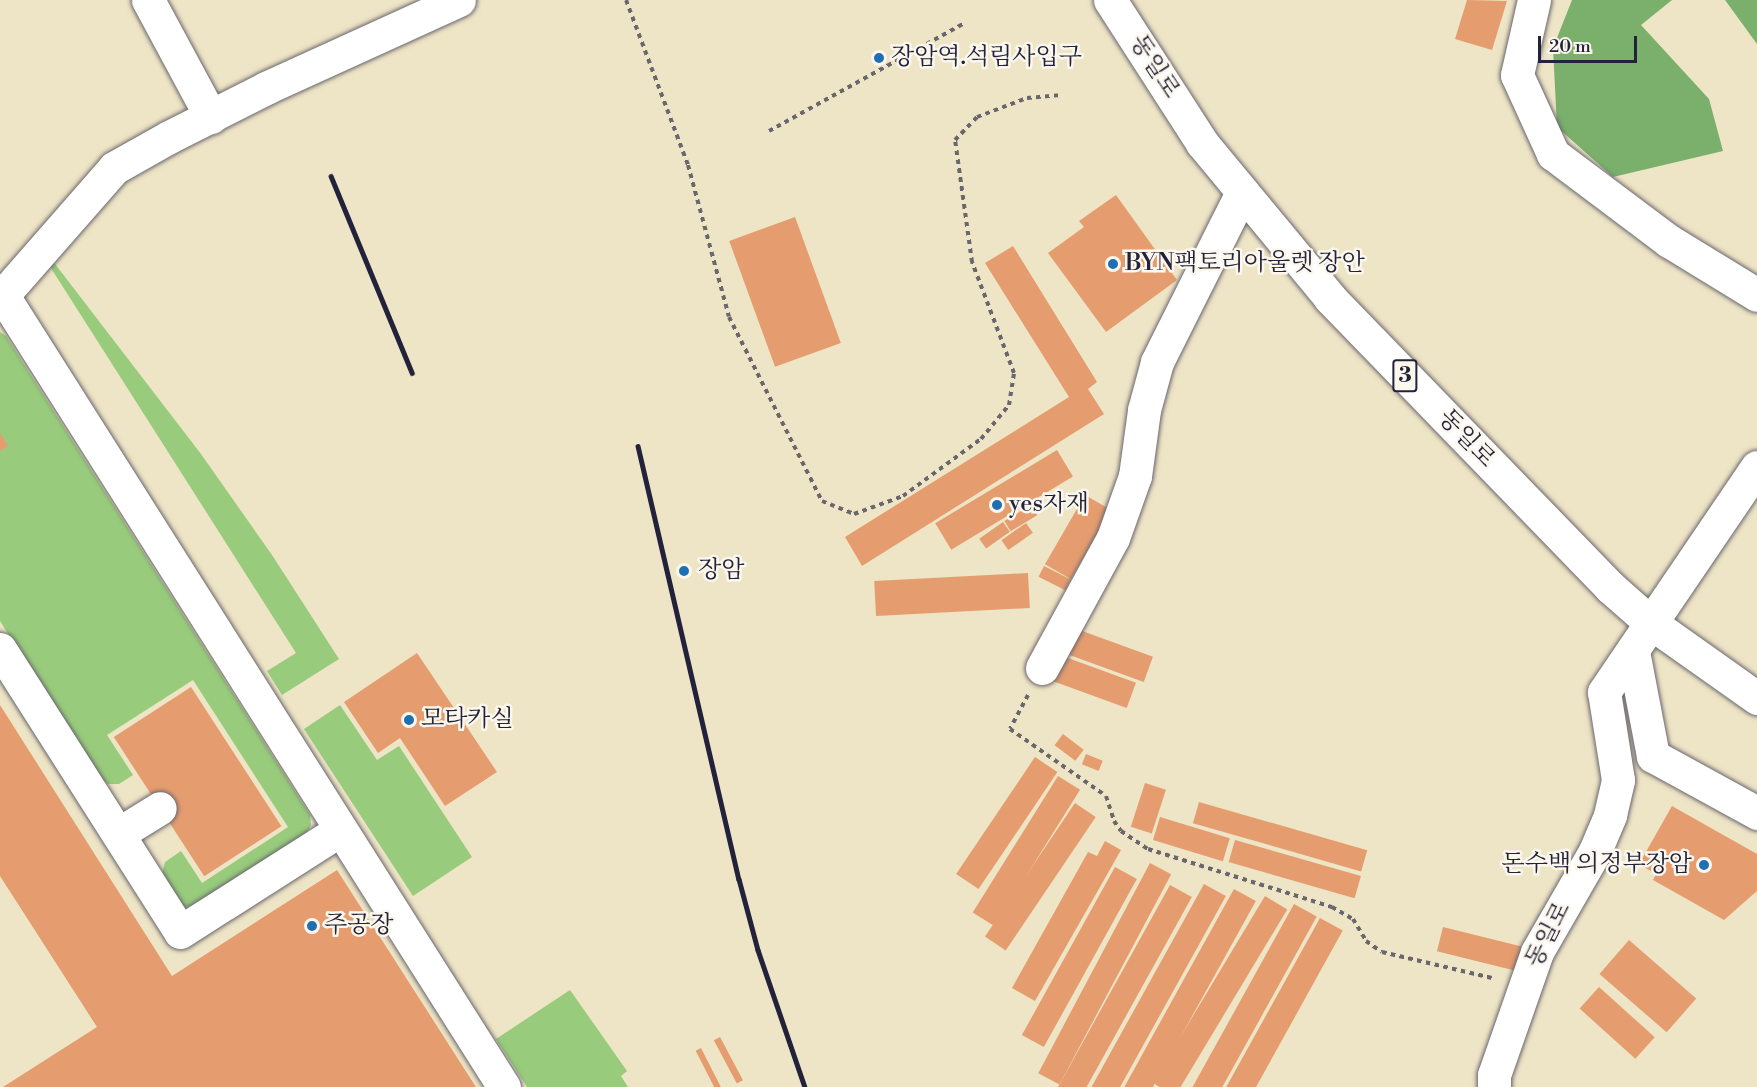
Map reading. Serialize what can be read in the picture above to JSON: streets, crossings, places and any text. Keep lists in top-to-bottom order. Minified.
{"streets":{"street":["동일로","3"]},"places":["장암역.석림사입구","BYN팩토리아울렛 장안","yes자재","장암","모타카실","돈수백 의정부장암","주공장"],"scale_bar":"20 m"}
